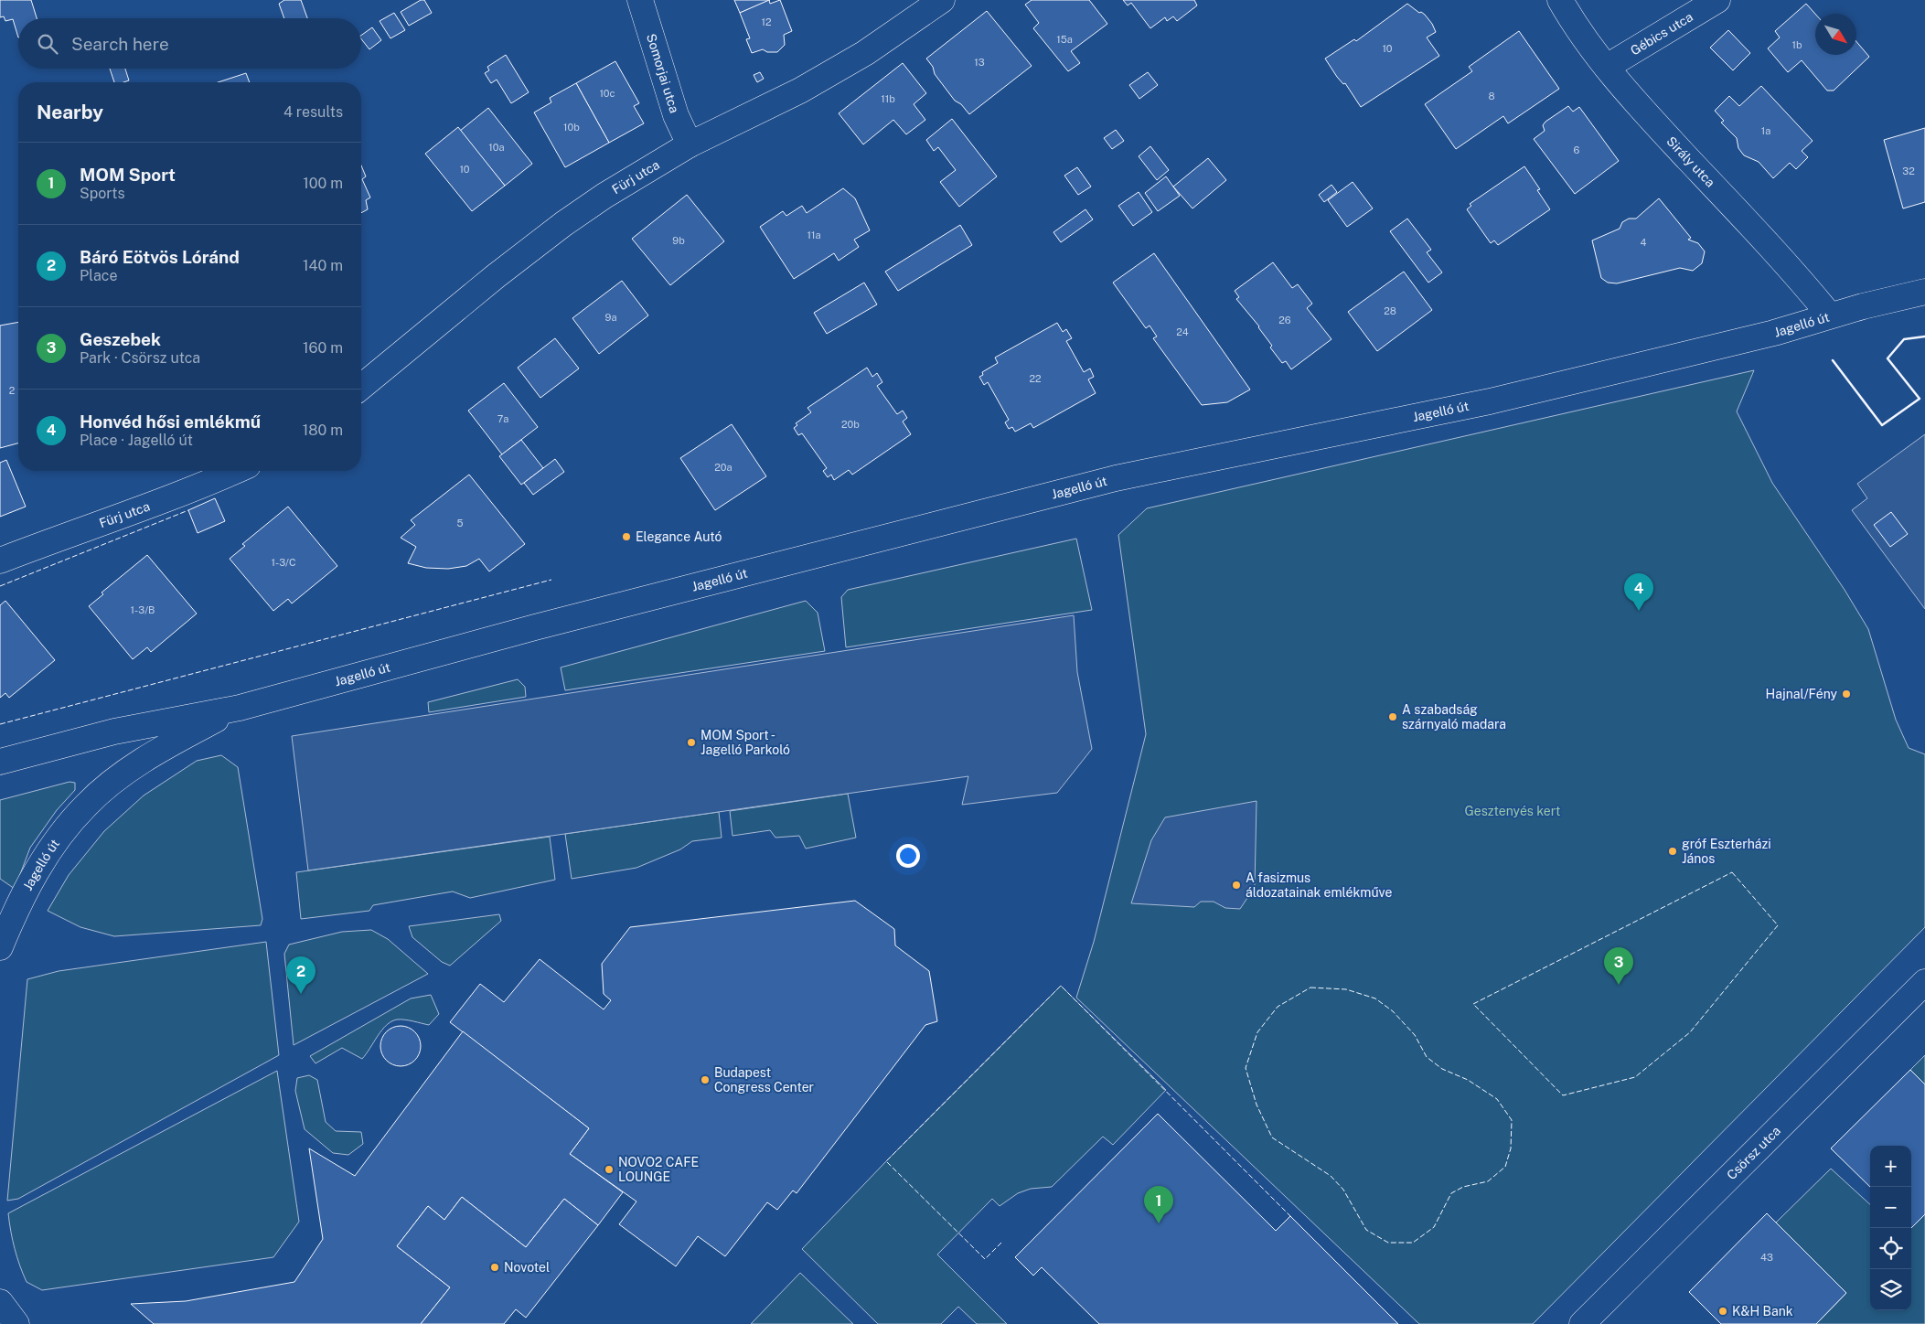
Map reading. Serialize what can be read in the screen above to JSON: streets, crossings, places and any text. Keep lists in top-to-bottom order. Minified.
{"streets":{"street":["Gébics utca","Somorjai utca","Sirály utca","Fürj utca","Jagelló út","Csörsz utca"]},"crossings":[["Gébics utca","Sirály utca"],["Somorjai utca","Fürj utca"],["Sirály utca","Jagelló út"]],"parks":["Gesztenyés kert"],"places":["Elegance Autó","Hajnal/Fény","A szabadság szárnyaló madara","MOM Sport - Jagelló Parkoló","gróf Eszterházi János","A fasizmus áldozatainak emlékműve","Budapest Congress Center","NOVO2 CAFE LOUNGE","Novotel","K&H Bank"],"house_numbers":["12","15a","1b","10","13","10c","8","11b","10b","1a","10a","6","10","32","11a","9b","4","28","9a","26","24","22","2","7a","20b","20a","5","1-3/C","1-3/B","43"],"north":"bottom right","page":{"search":"Search here","heading":["Nearby","4 results"],"list":[{"mark":"1","name":"MOM Sport","note":"Sports","value":"100 m"},{"mark":"2","name":"Báró Eötvös Lóránd","note":"Place","value":"140 m"},{"mark":"3","name":"Geszebek","note":"Park · Csörsz utca","value":"160 m"},{"mark":"4","name":"Honvéd hősi emlékmű","note":"Place · Jagelló út","value":"180 m"}],"pins":["4","3","2","1"],"map_buttons":["+","−"]}}
